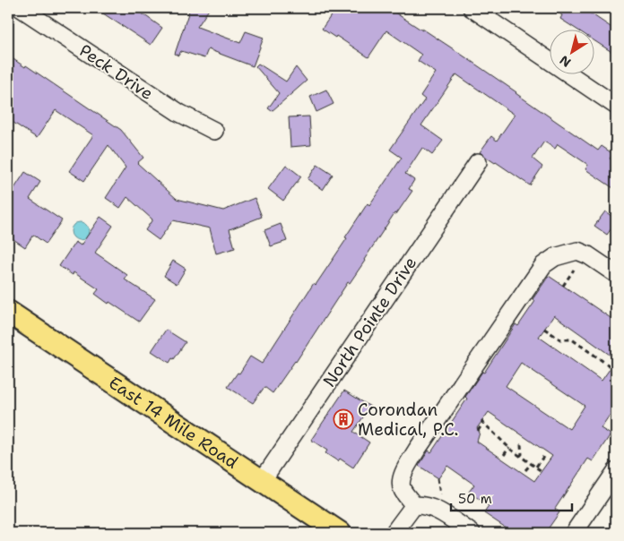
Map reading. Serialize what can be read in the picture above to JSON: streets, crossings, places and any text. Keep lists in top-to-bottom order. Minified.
{"streets":{"main road":["East 14 Mile Road"],"street":["Peck Drive","North Pointe Drive"]},"crossings":[["North Pointe Drive","East 14 Mile Road"]],"places":{"building":["Corondan Medical, P.C."]},"scale_bar":"50 m","north":"bottom left"}
